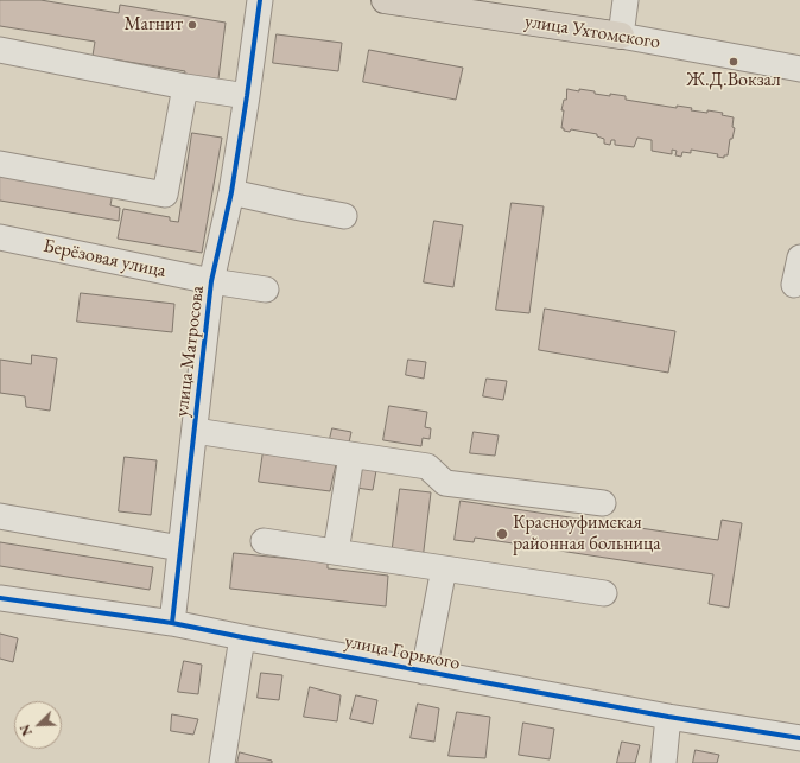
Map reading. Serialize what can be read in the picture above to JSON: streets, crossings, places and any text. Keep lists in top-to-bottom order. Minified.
{"streets":{"main road":["улица Ухтомского"],"street":["Берёзовая улица","улица Матросова","улица Горького"]},"crossings":[["Берёзовая улица","улица Матросова"],["улица Матросова","улица Горького"]],"places":["Магнит","Ж.Д.Вокзал","Красноуфимская районная больница"],"north":"bottom left"}
